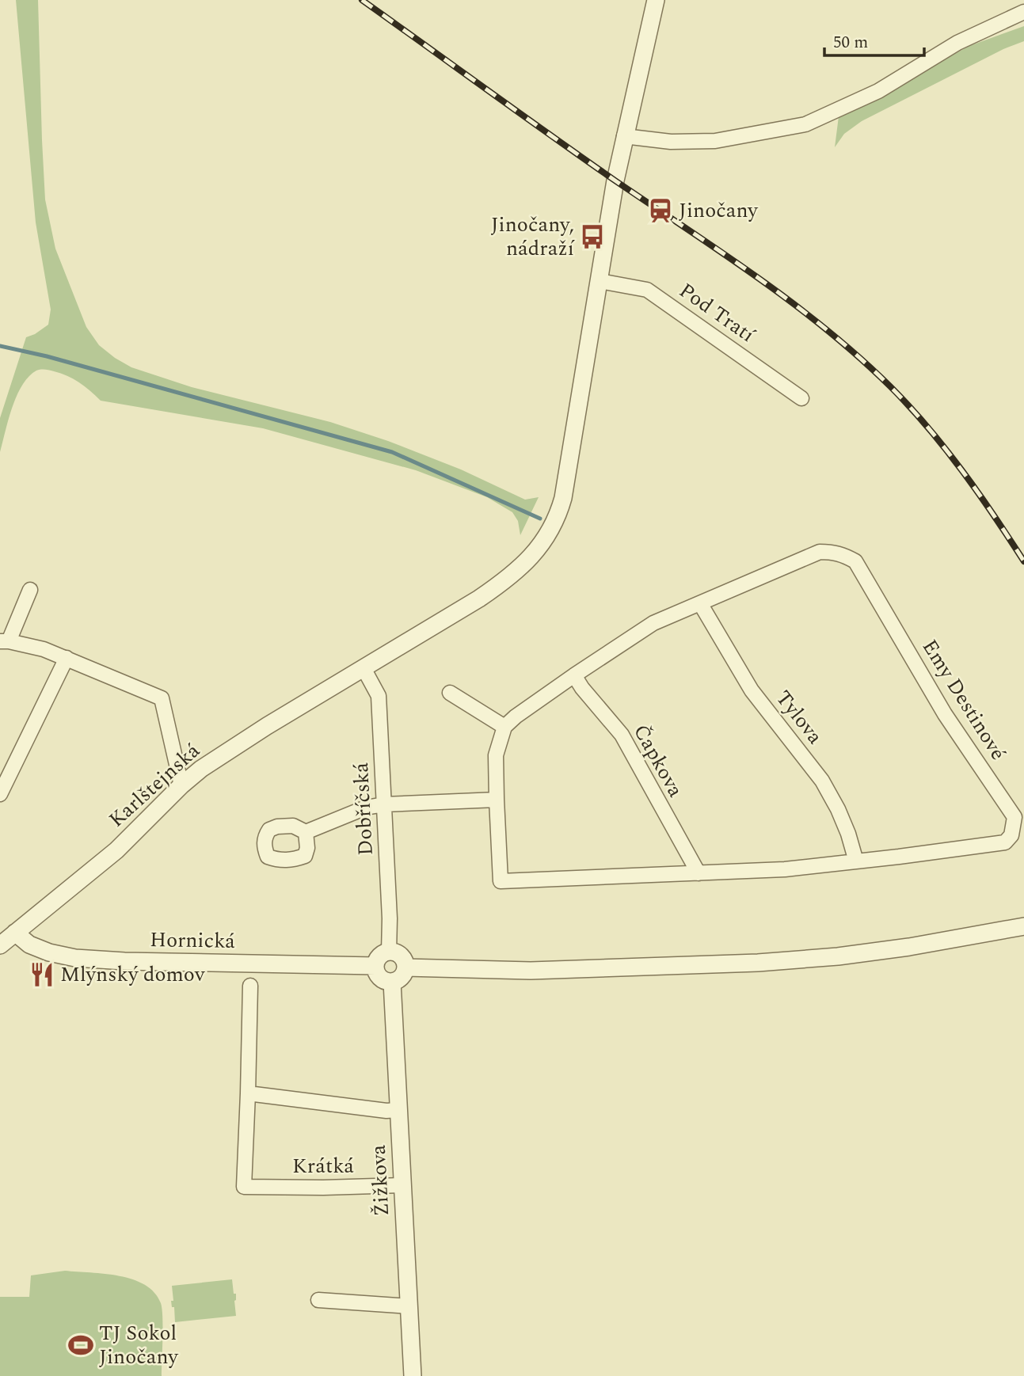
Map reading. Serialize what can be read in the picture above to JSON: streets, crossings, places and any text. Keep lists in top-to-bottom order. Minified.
{"streets":{"street":["Pod Tratí","Emy Destinové","Tylova","Čapkova","Karlštejnská","Dobříčská","Hornická","Krátká","Žižkova"]},"crossings":[["Pod Tratí","Karlštejnská"],["Emy Destinové","Tylova"],["Emy Destinové","Čapkova"],["Karlštejnská","Dobříčská"],["Karlštejnská","Hornická"],["Dobříčská","Hornická"],["Dobříčská","Žižkova"],["Hornická","Žižkova"],["Krátká","Žižkova"]],"places":{"station":["Jinočany"],"bus stop":["Jinočany, nádraží"],"restaurant":["Mlýnský domov"],"sports":["TJ Sokol Jinočany"]},"scale_bar":"50 m"}
